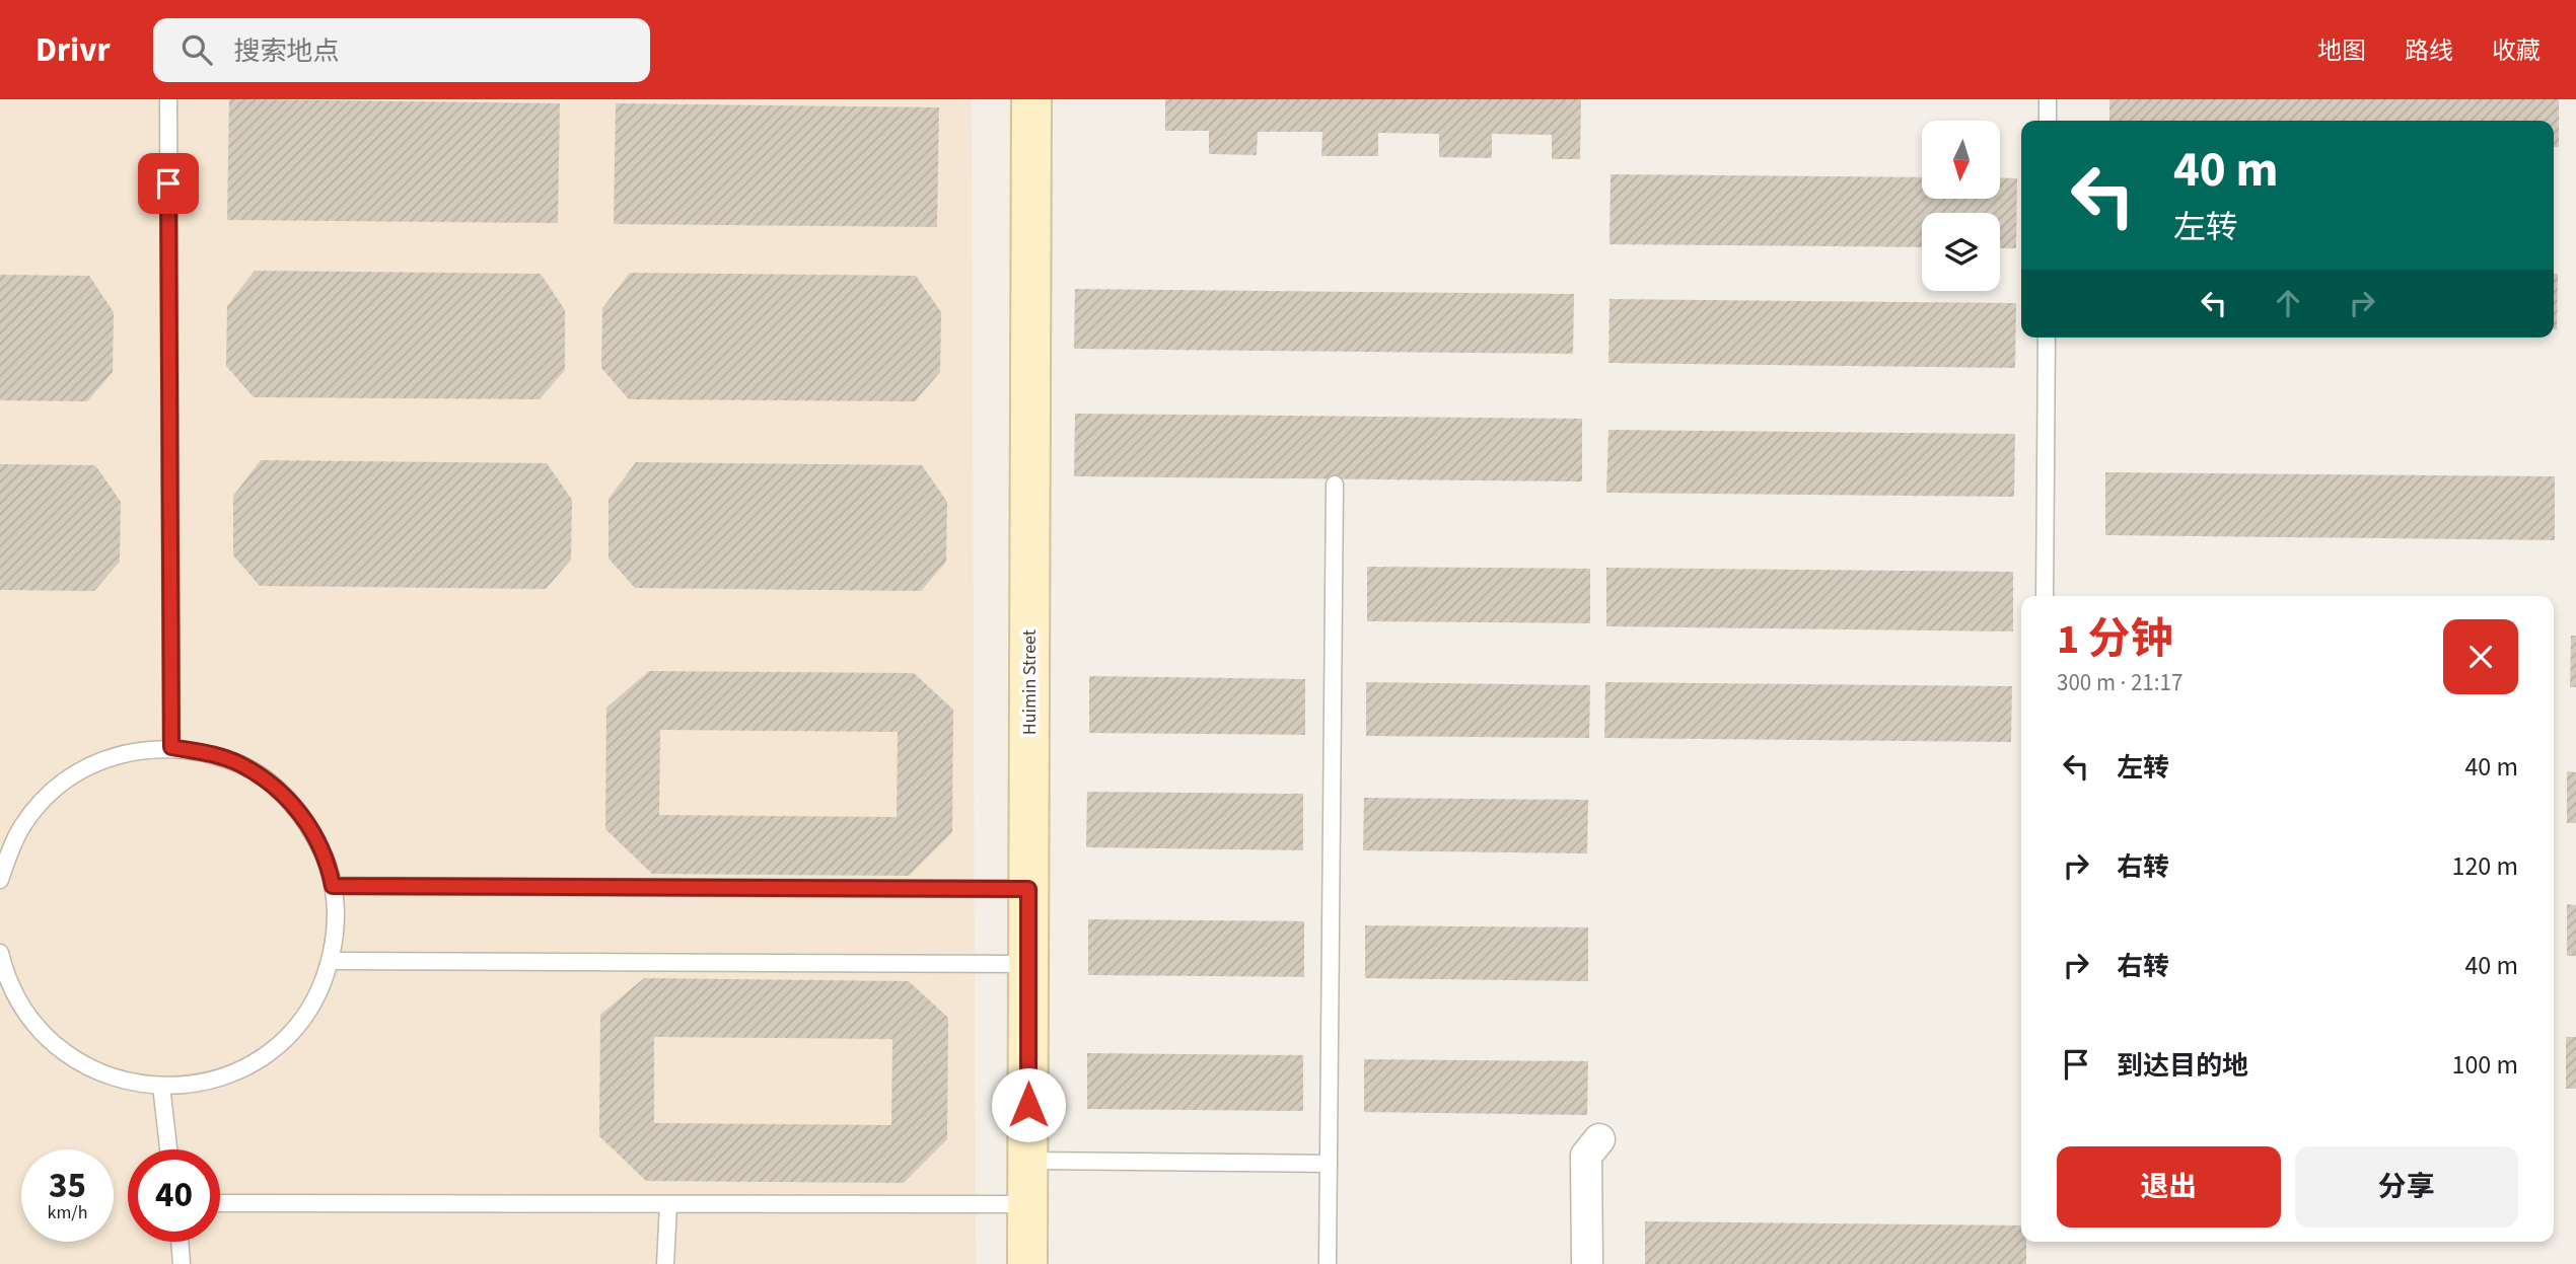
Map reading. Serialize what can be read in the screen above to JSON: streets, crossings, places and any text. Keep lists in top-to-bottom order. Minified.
{"streets":{"street":["Huimin Street"]},"north":"bottom","page":{"header":"Drivr","search":"搜索地点","nav":["地图","路线","收藏"],"turn":["40 m","左转"],"heading":["1 分钟","300 m · 21:17"],"list":[{"name":"左转","value":"40 m"},{"name":"右转","value":"120 m"},{"name":"右转","value":"40 m"},{"name":"到达目的地","value":"100 m"}],"buttons":["退出","分享"],"speed":"35 km/h","limit":"40"}}
